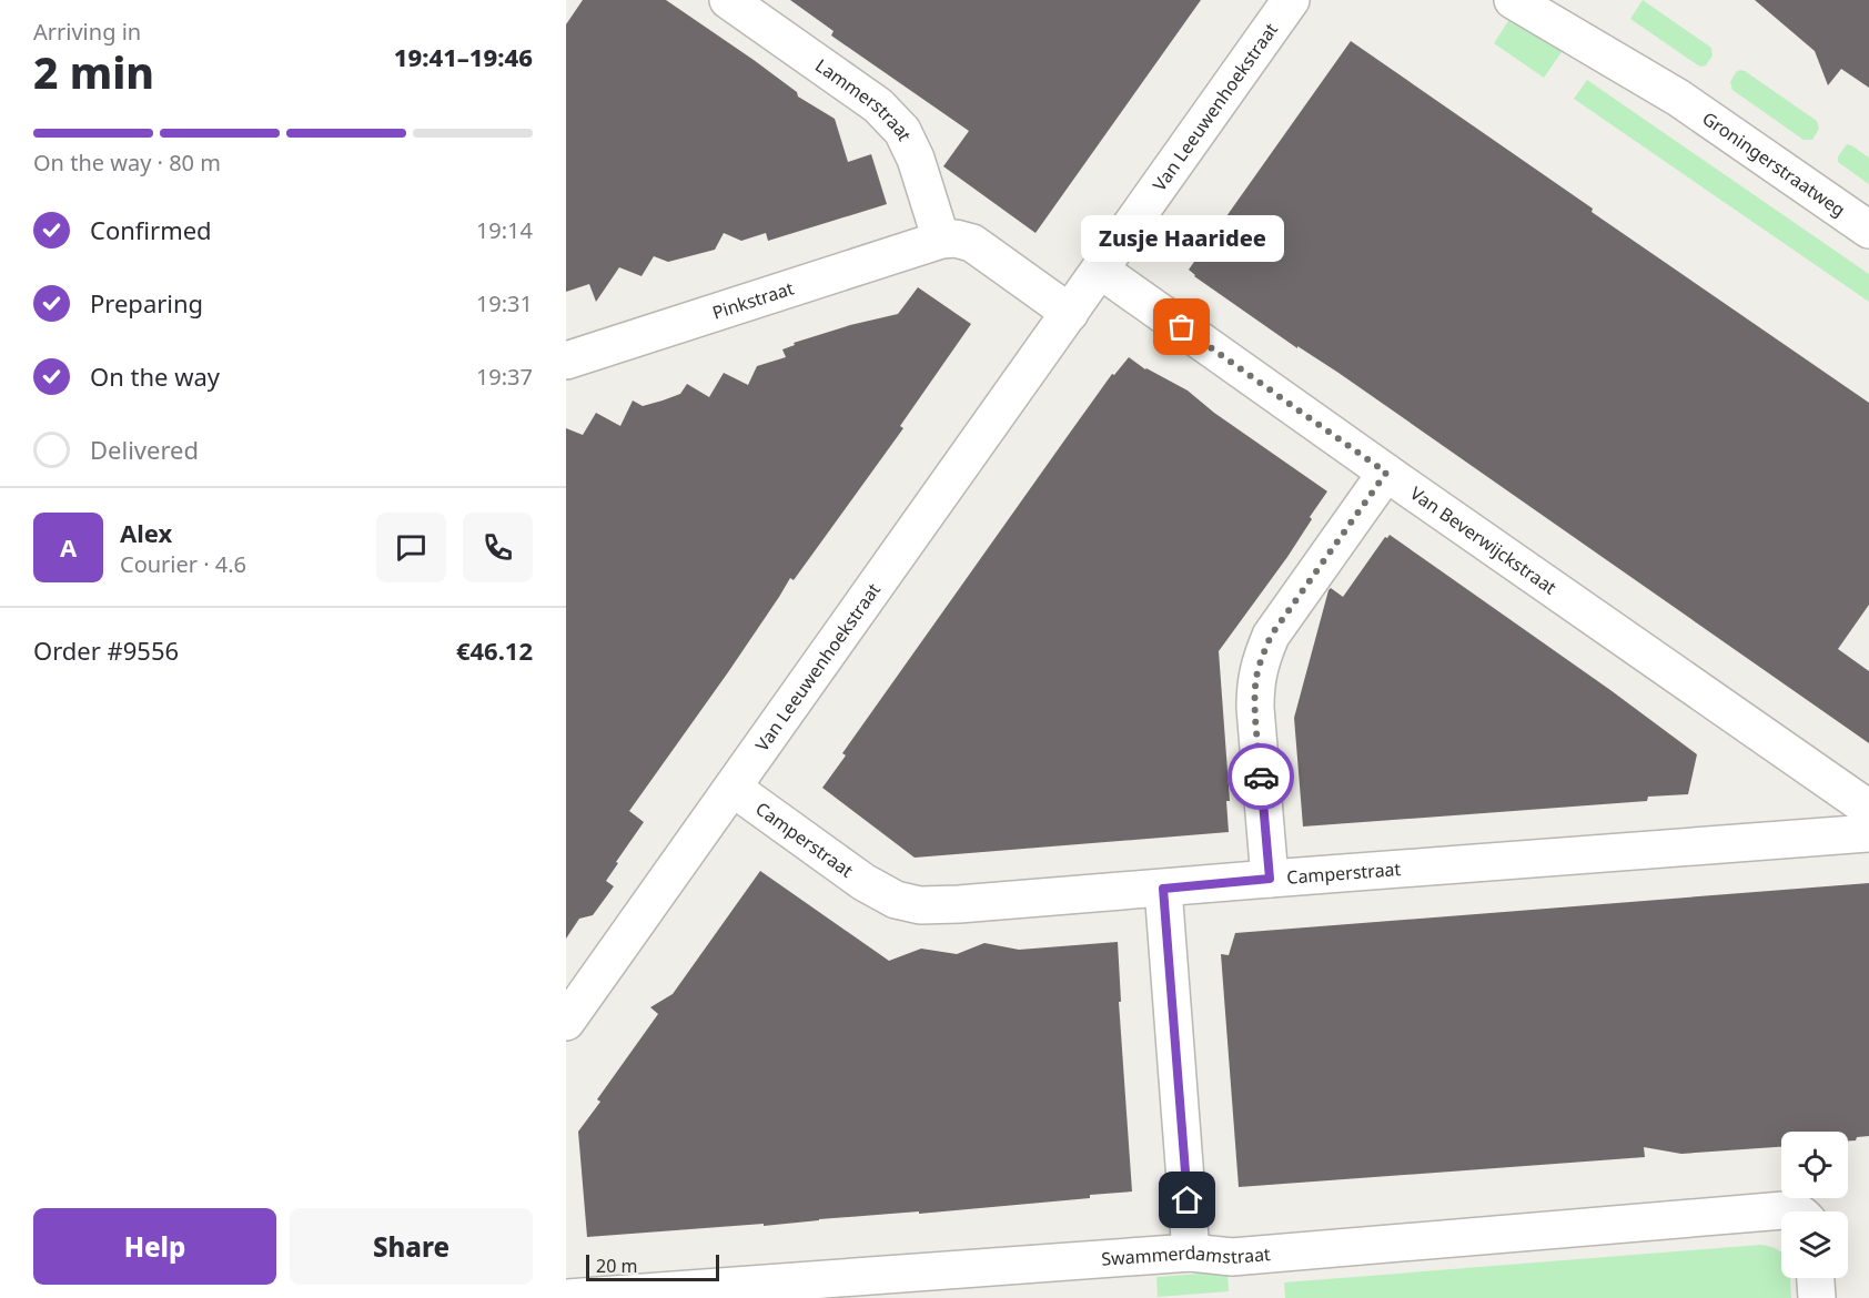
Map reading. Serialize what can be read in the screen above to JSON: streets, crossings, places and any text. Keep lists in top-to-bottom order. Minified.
{"streets":{"street":["Lammerstraat","Van Leeuwenhoekstraat","Groningerstraatweg","Pinkstraat","Van Beverwijckstraat","Camperstraat","Swammerdamstraat"]},"crossings":[["Lammerstraat","Pinkstraat"],["Van Leeuwenhoekstraat","Van Beverwijckstraat"],["Van Leeuwenhoekstraat","Camperstraat"]],"places":["Zusje Haaridee"],"scale_bar":"20 m","page":{"heading":["2 min","Arriving in","19:41–19:46"],"panel":["Alex","Courier · 4.6","Order #9556","€46.12"],"bar":"On the way · 80 m","list":[["Confirmed","19:14"],["Preparing","19:31"],["On the way","19:37"],"Delivered"],"bubble":"Zusje Haaridee","round":"A","buttons":["Help","Share"],"scale":"20 m"}}
